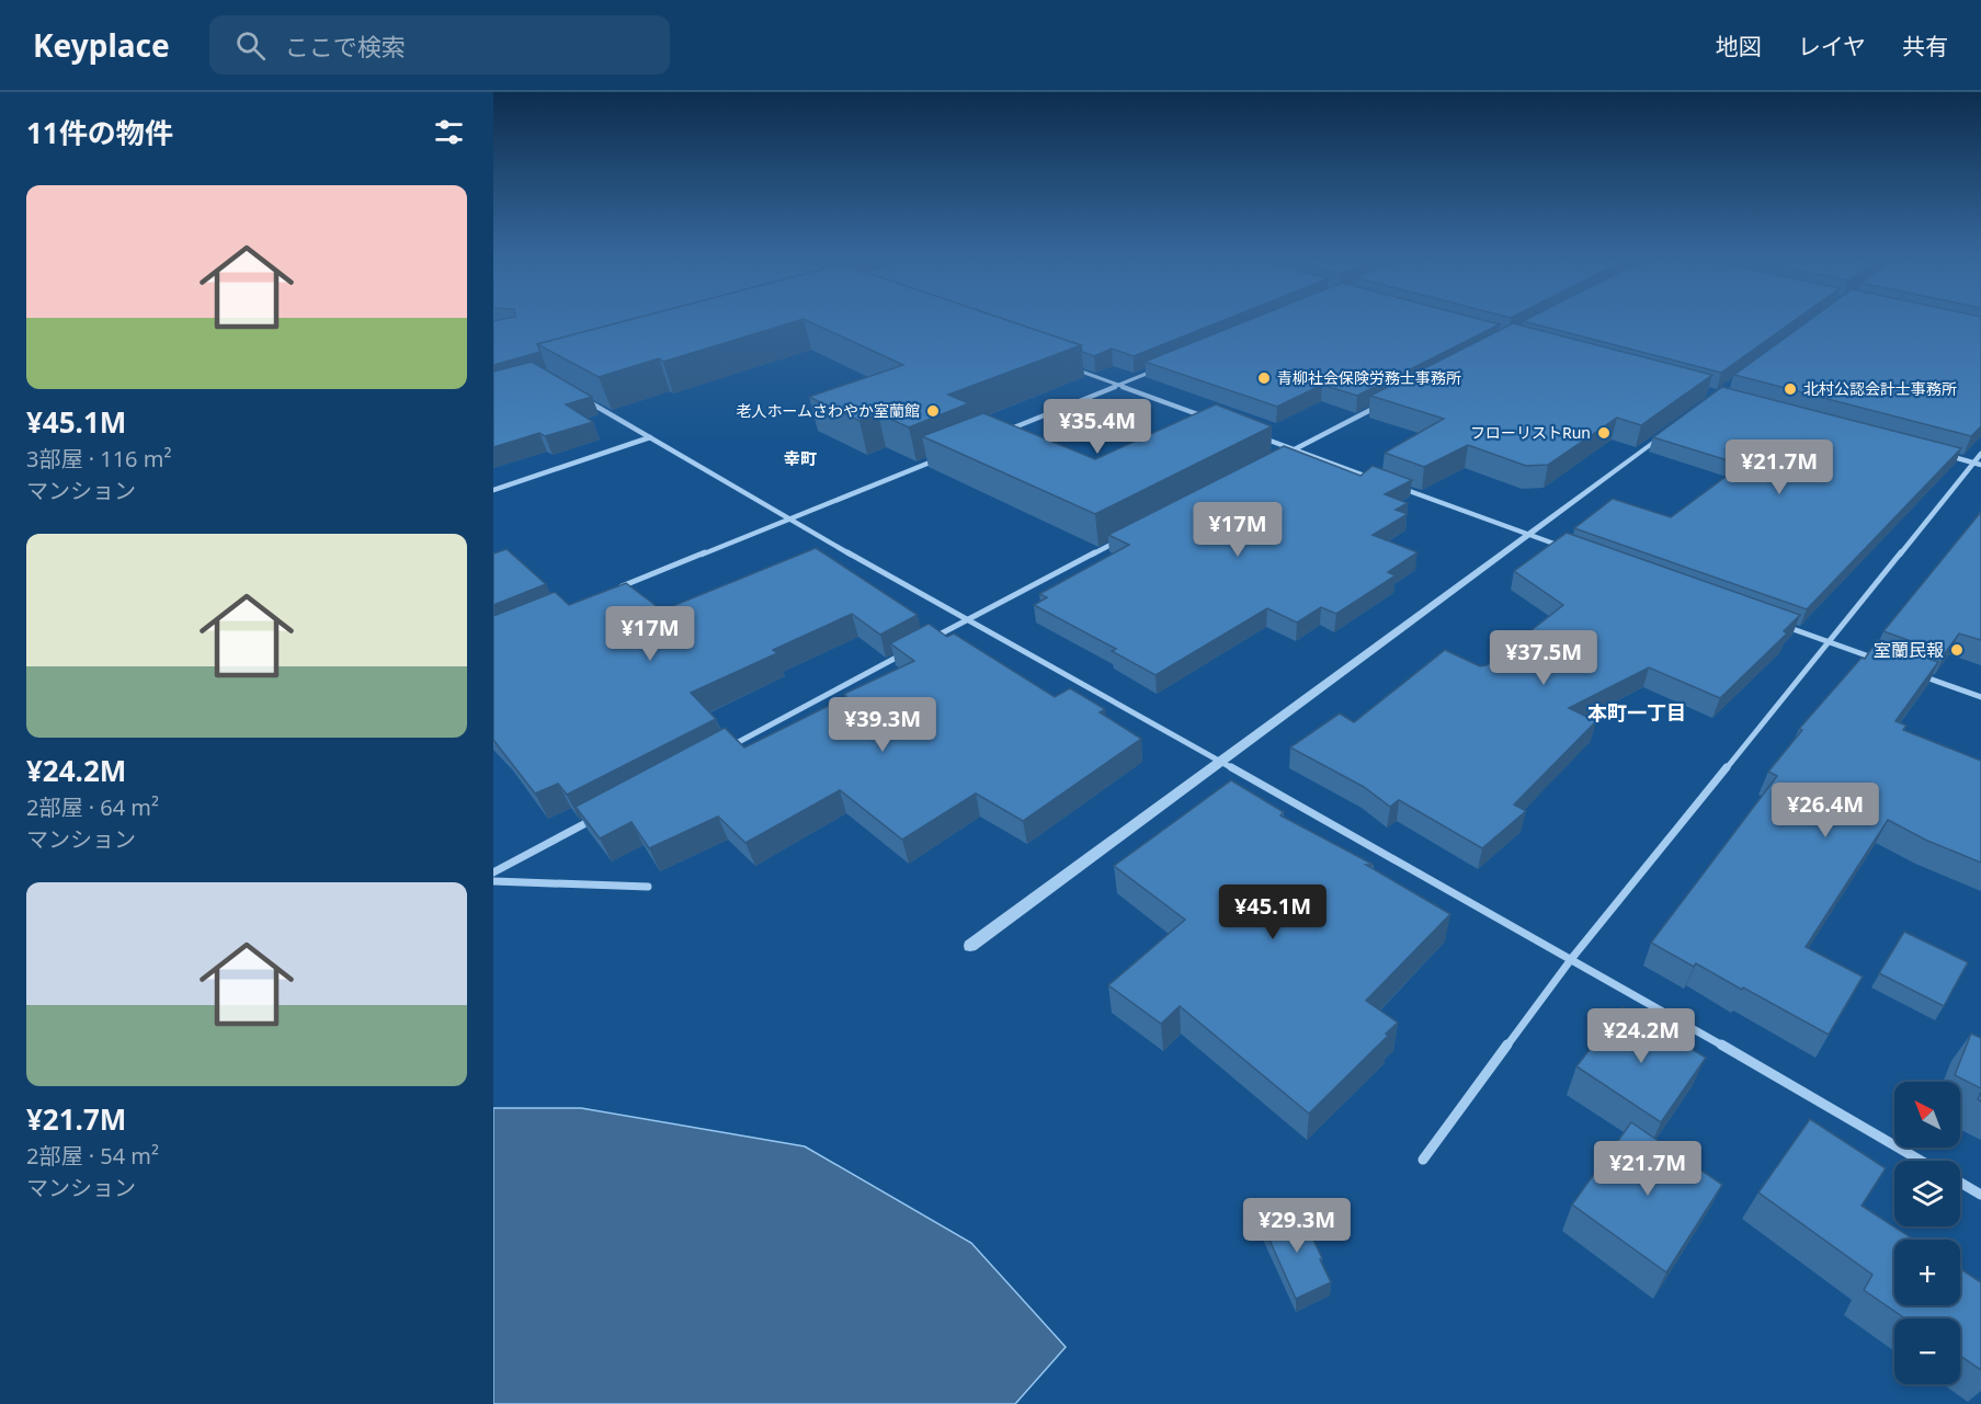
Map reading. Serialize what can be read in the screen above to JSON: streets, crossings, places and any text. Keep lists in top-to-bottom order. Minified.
{"districts":["幸町","本町一丁目"],"places":["青柳社会保険労務士事務所","北村公認会計士事務所","老人ホームさわやか室蘭館","フローリストRun","室蘭民報"],"north":"top left","page":{"header":"Keyplace","search":"ここで検索","nav":["地図","レイヤ","共有"],"heading":"11件の物件","list":[{"name":"¥45.1M","note":"3部屋 · 116 m² · マンション"},{"name":"¥24.2M","note":"2部屋 · 64 m² · マンション"},{"name":"¥21.7M","note":"2部屋 · 54 m² · マンション"}],"price":["¥35.4M","¥21.7M","¥17M","¥17M","¥37.5M","¥39.3M","¥26.4M","¥45.1M","¥24.2M","¥21.7M","¥29.3M"],"map_buttons":["+","−"]}}
